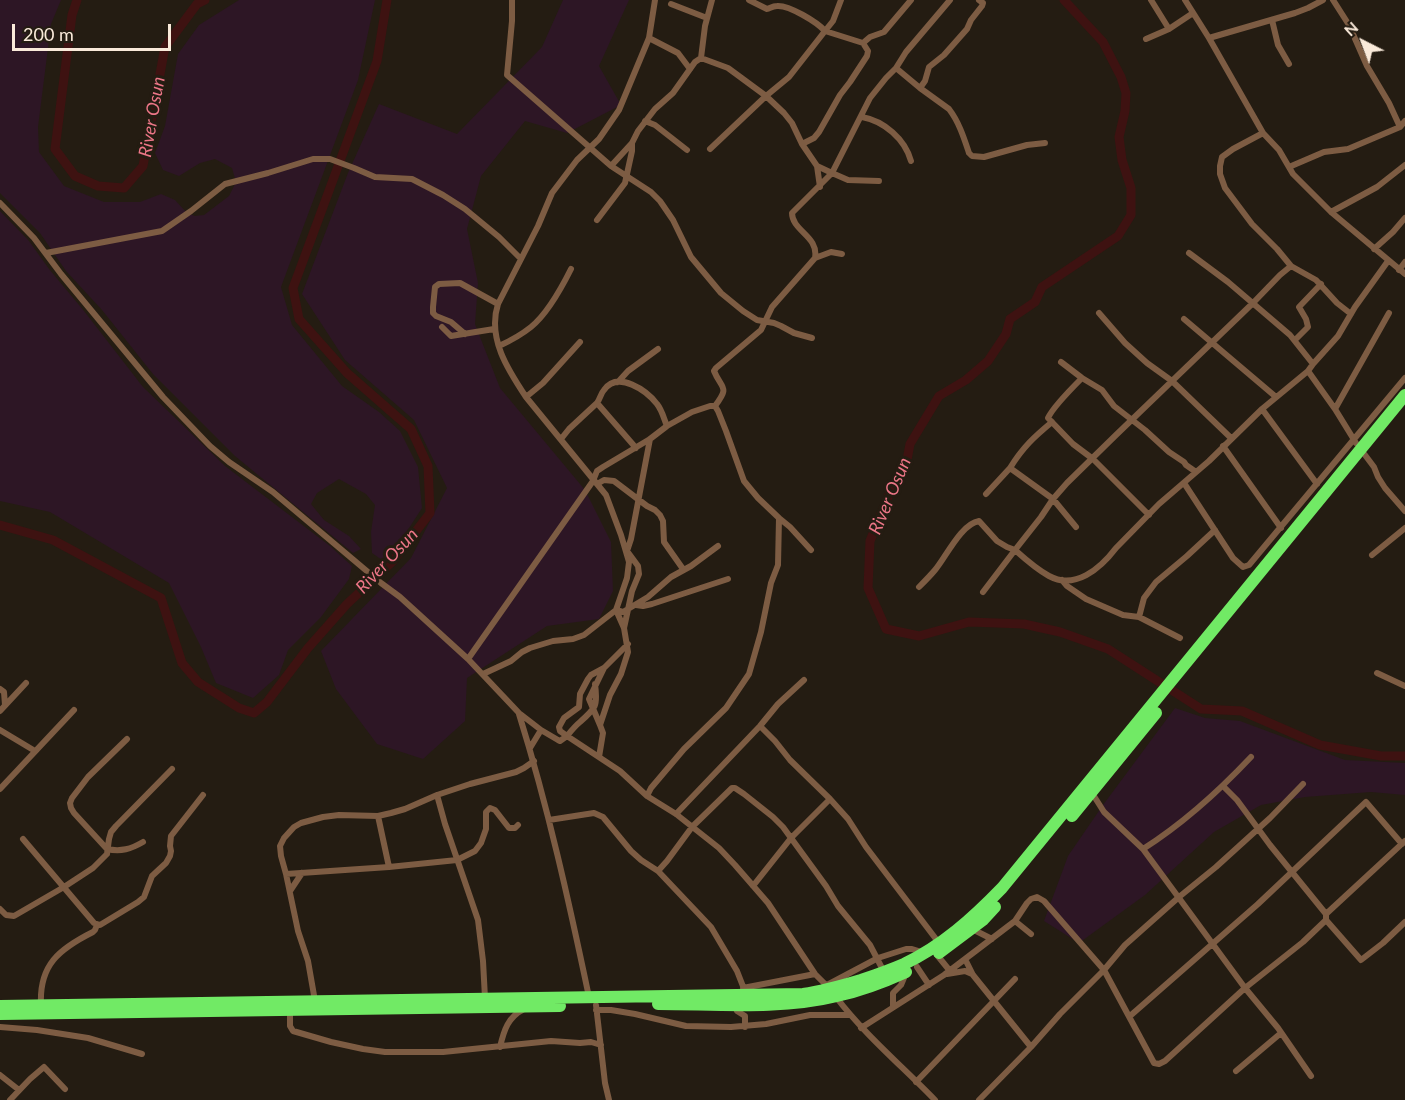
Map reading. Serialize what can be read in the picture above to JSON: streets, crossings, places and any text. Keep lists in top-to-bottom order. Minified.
{"water":["River Osun"],"scale_bar":"200 m","north":"top left"}
